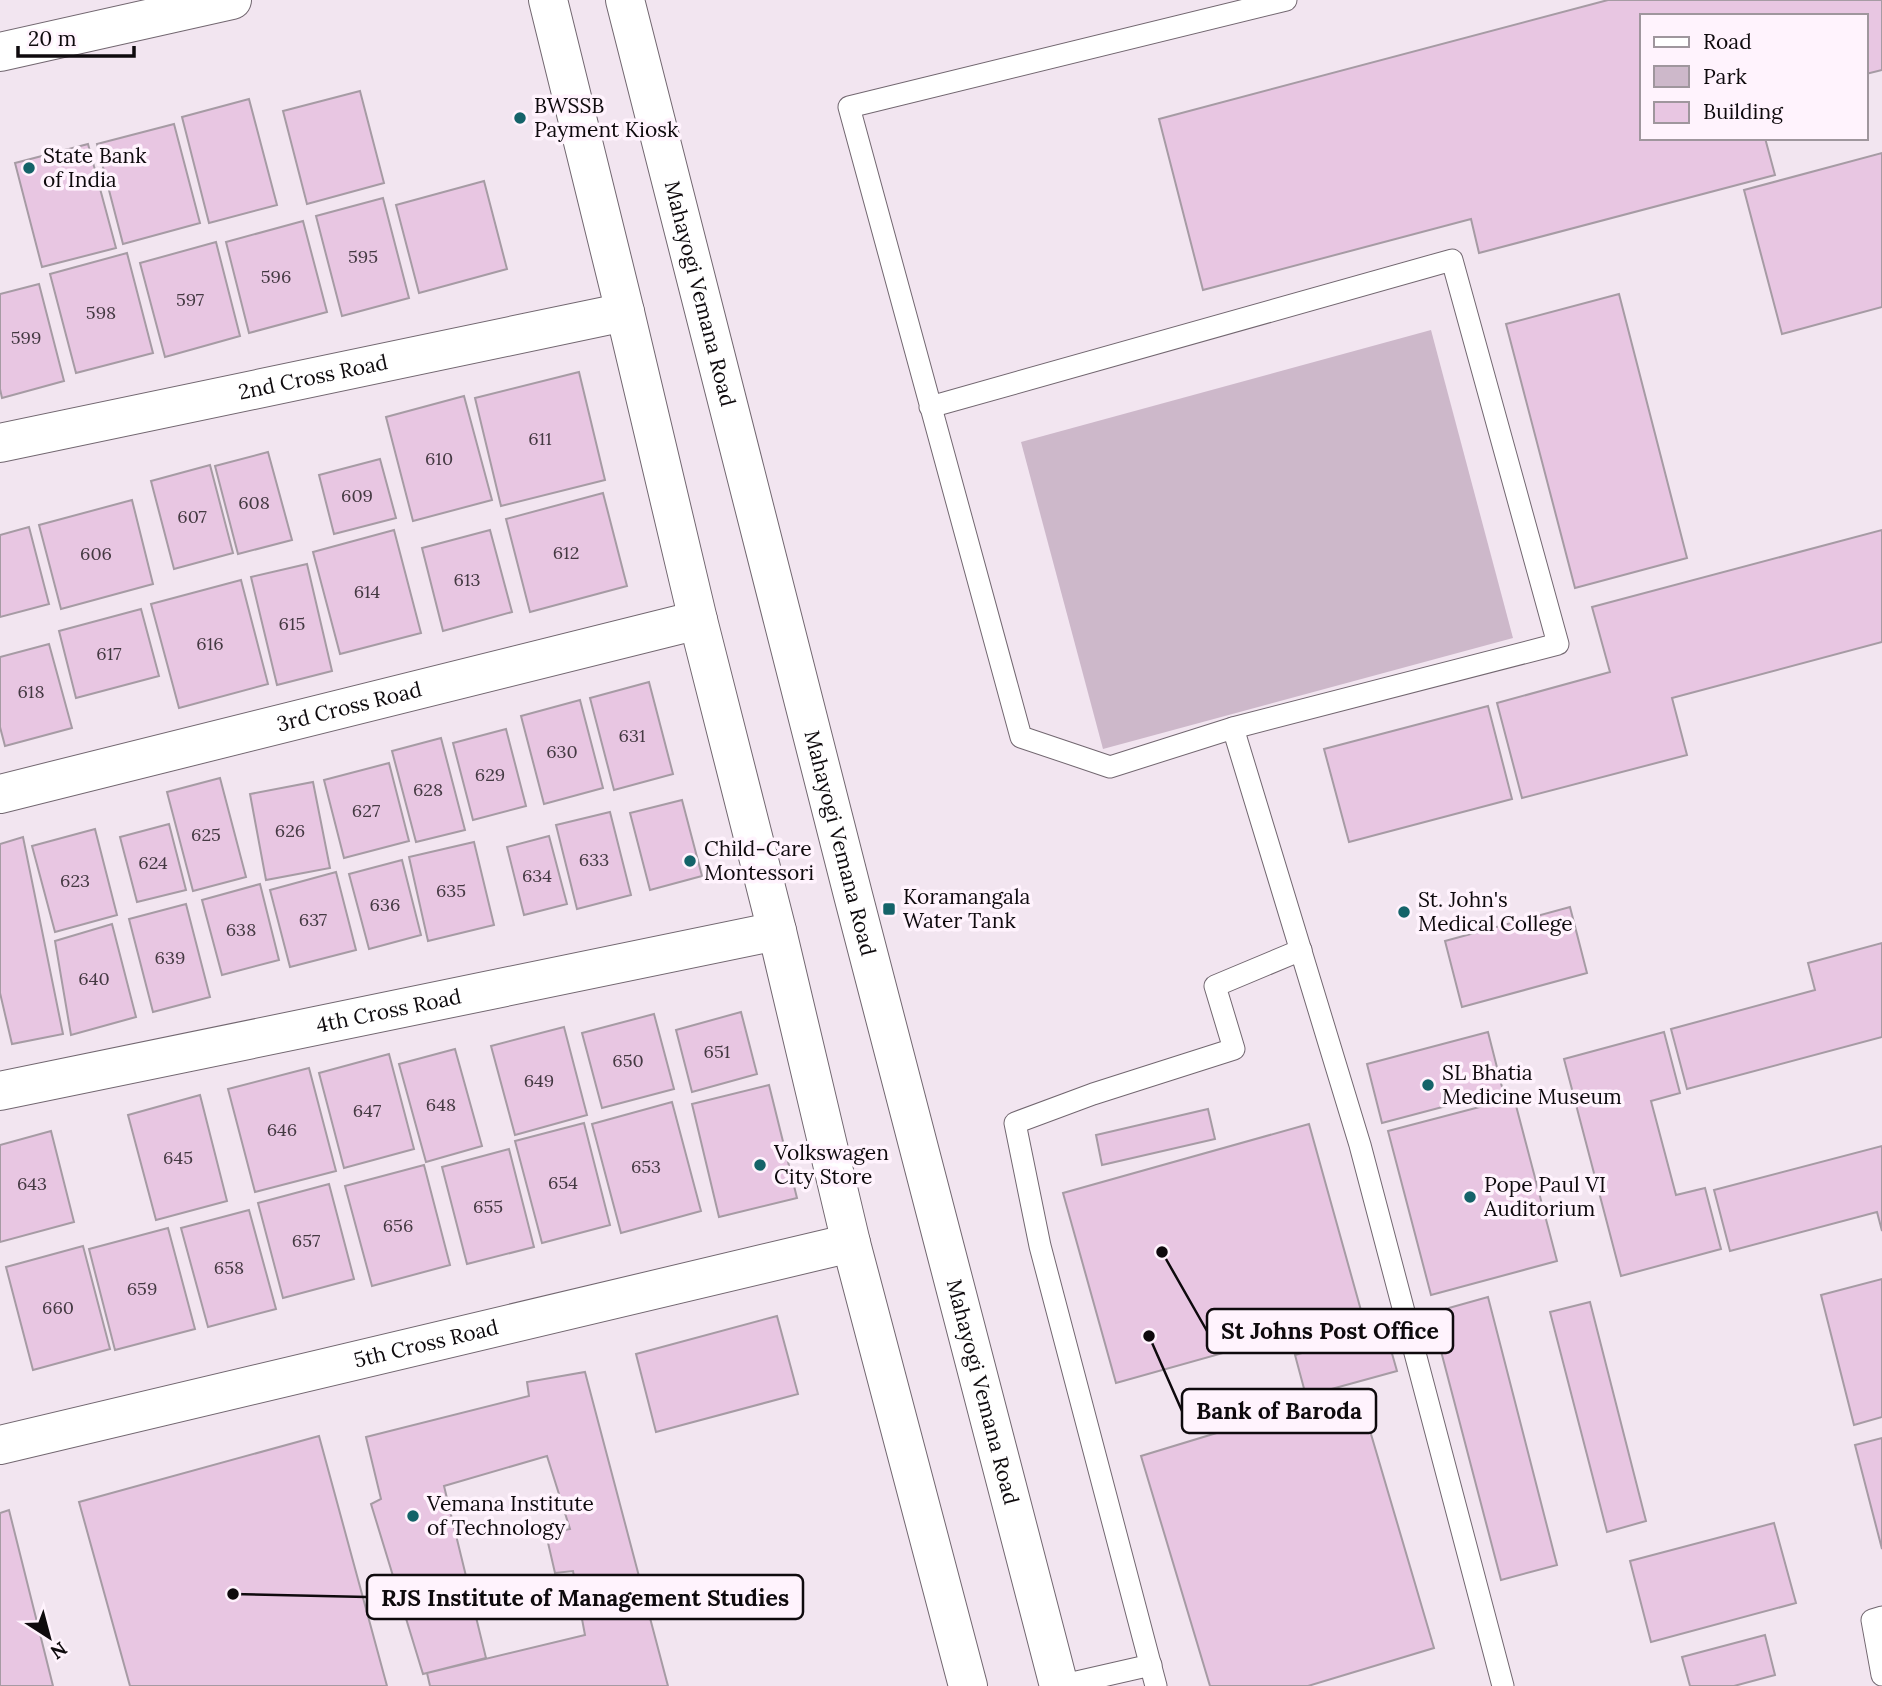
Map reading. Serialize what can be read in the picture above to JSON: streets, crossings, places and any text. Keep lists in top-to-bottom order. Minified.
{"streets":{"main road":["Mahayogi Vemana Road","2nd Cross Road","3rd Cross Road","4th Cross Road","5th Cross Road"]},"places":{"other":["BWSSB Payment Kiosk","State Bank of India","Child-Care Montessori","St. John's Medical College","SL Bhatia Medicine Museum","Volkswagen City Store","Pope Paul VI Auditorium","St Johns Post Office","Bank of Baroda","Vemana Institute of Technology","RJS Institute of Management Studies"],"transit":["Koramangala Water Tank"]},"house_numbers":["595","596","597","598","599","611","610","609","608","607","612","606","613","614","615","616","617","618","631","630","629","628","627","626","625","633","624","634","623","635","636","637","638","639","640","651","650","649","648","647","646","645","653","654","643","655","656","657","658","659","660"],"legend":["Road","Park","Building"],"scale_bar":"20 m","north":"bottom right"}
